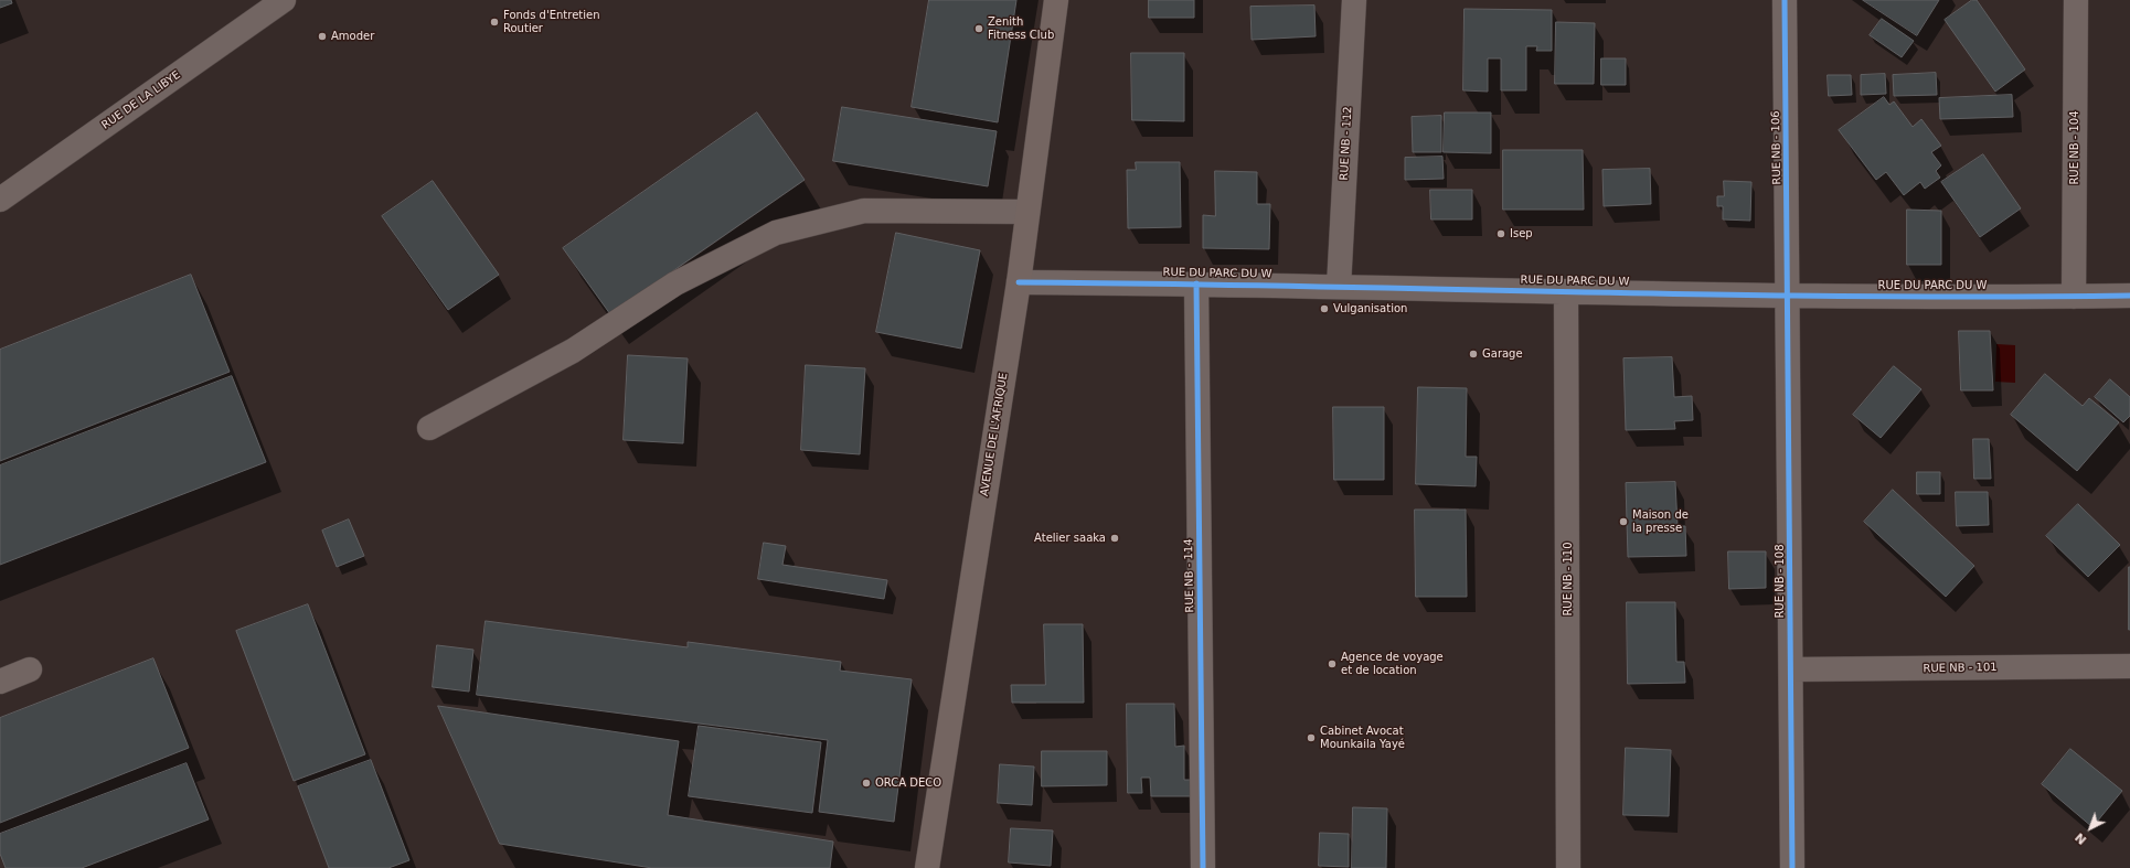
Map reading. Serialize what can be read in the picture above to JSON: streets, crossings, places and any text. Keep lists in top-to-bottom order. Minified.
{"streets":{"main road":["AVENUE DE L'AFRIQUE"],"street":["RUE DE LA LIBYE","RUE NB - 112","RUE NB - 106","RUE NB - 104","RUE DU PARC DU W","RUE NB - 114","RUE NB - 110","RUE NB - 108","RUE NB - 101"]},"crossings":[["RUE NB - 112","RUE DU PARC DU W"],["RUE NB - 106","RUE DU PARC DU W"],["RUE NB - 106","RUE NB - 108"],["RUE NB - 104","RUE DU PARC DU W"],["RUE DU PARC DU W","AVENUE DE L'AFRIQUE"],["RUE DU PARC DU W","RUE NB - 114"],["RUE DU PARC DU W","RUE NB - 110"],["RUE DU PARC DU W","RUE NB - 108"],["RUE NB - 108","RUE NB - 101"]],"places":["Fonds d'Entretien Routier","Zenith Fitness Club","Amoder","Isep","Vulganisation","Garage","Maison de la presse","Atelier saaka","Agence de voyage et de location","Cabinet Avocat Mounkaila Yayé","ORCA DECO"],"north":"bottom left"}
